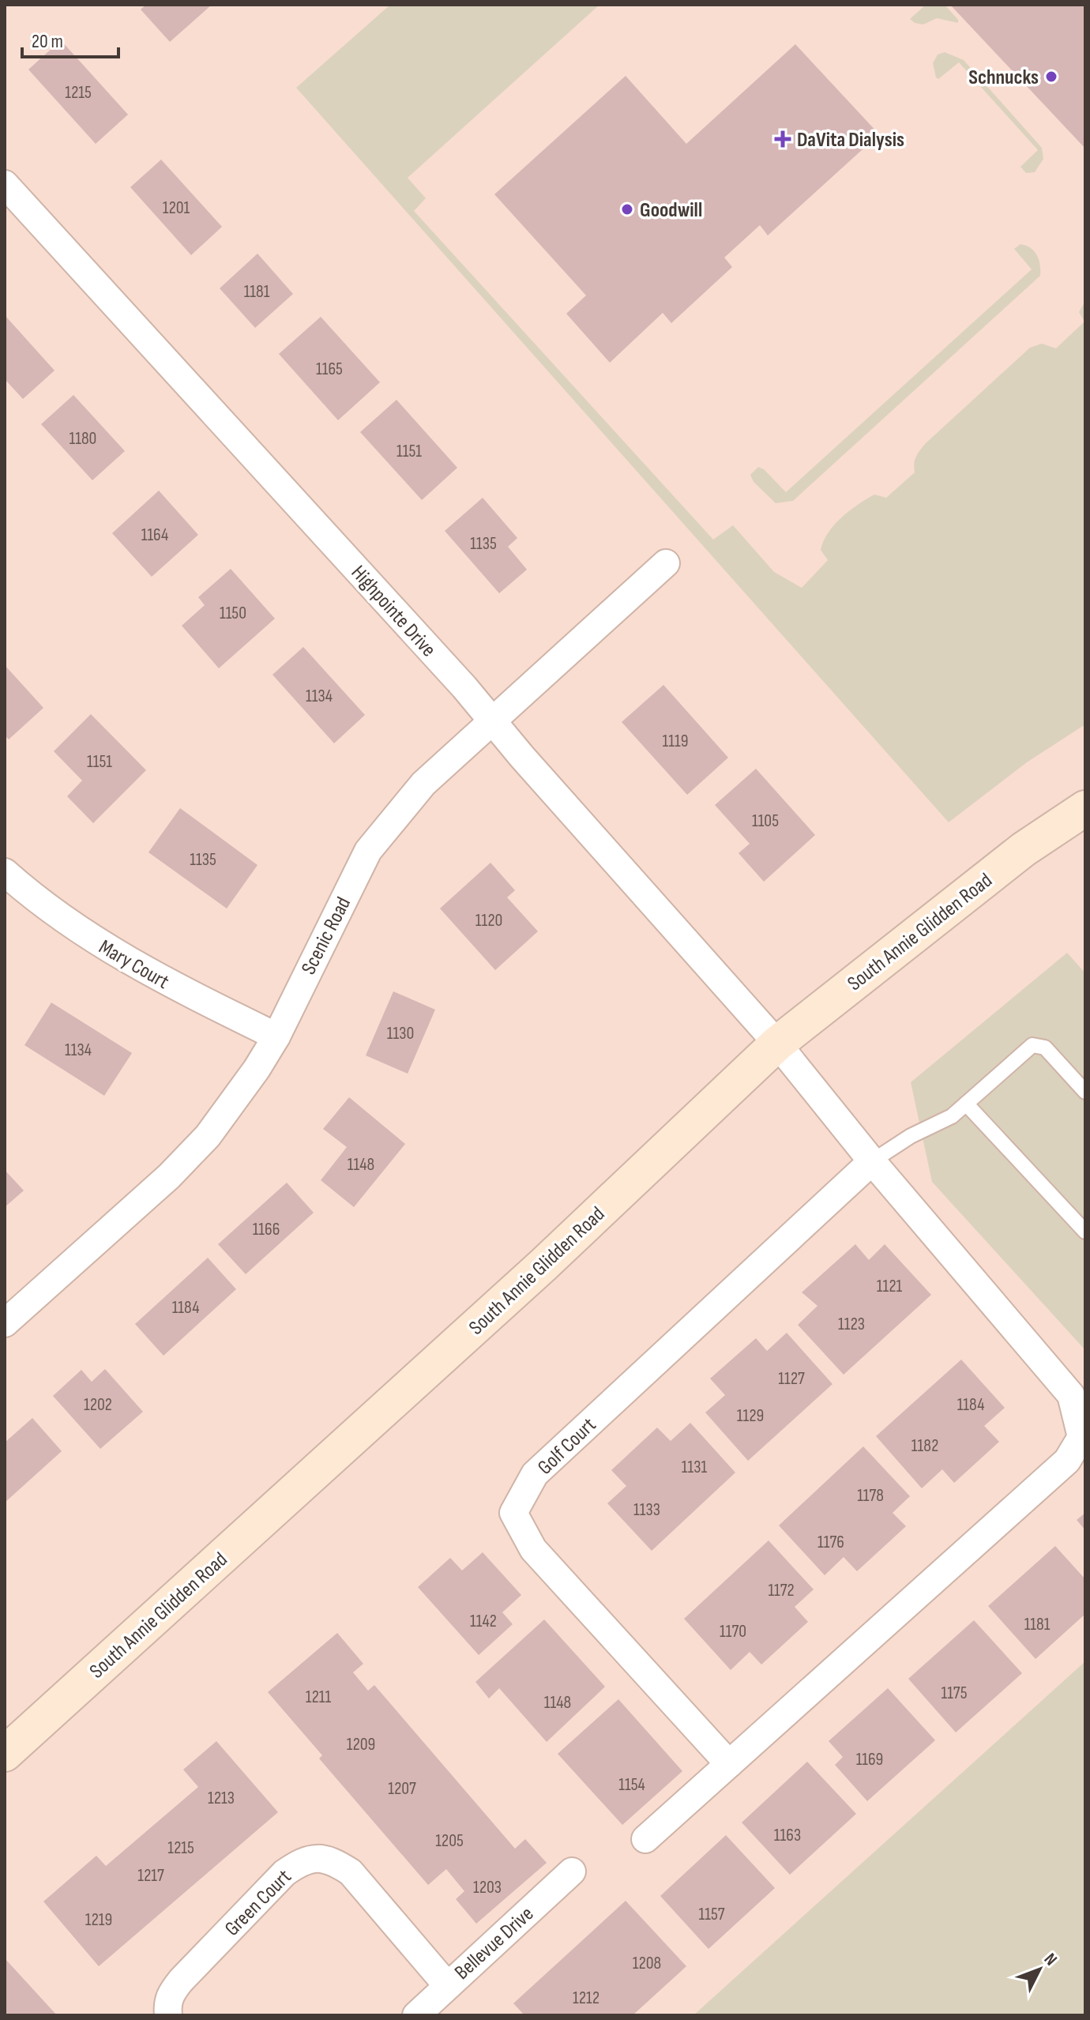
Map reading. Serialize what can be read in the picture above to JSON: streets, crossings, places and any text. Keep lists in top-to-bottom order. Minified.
{"streets":{"main road":["South Annie Glidden Road"],"street":["Highpointe Drive","Scenic Road","Mary Court","Golf Court","Green Court","Bellevue Drive"]},"crossings":[["Highpointe Drive","South Annie Glidden Road"],["Highpointe Drive","Scenic Road"],["Scenic Road","Mary Court"],["Green Court","Bellevue Drive"]],"places":{"other":["Schnucks","Goodwill"],"health":["DaVita Dialysis"]},"house_numbers":["1215","1201","1181","1165","1180","1151","1164","1135","1150","1134","1119","1151","1105","1135","1120","1130","1134","1148","1166","1121","1184","1123","1127","1202","1184","1129","1182","1131","1178","1133","1176","1172","1142","1181","1170","1175","1211","1148","1209","1169","1154","1207","1213","1163","1205","1215","1217","1203","1157","1219","1208","1212"],"scale_bar":"20 m","north":"top right"}
